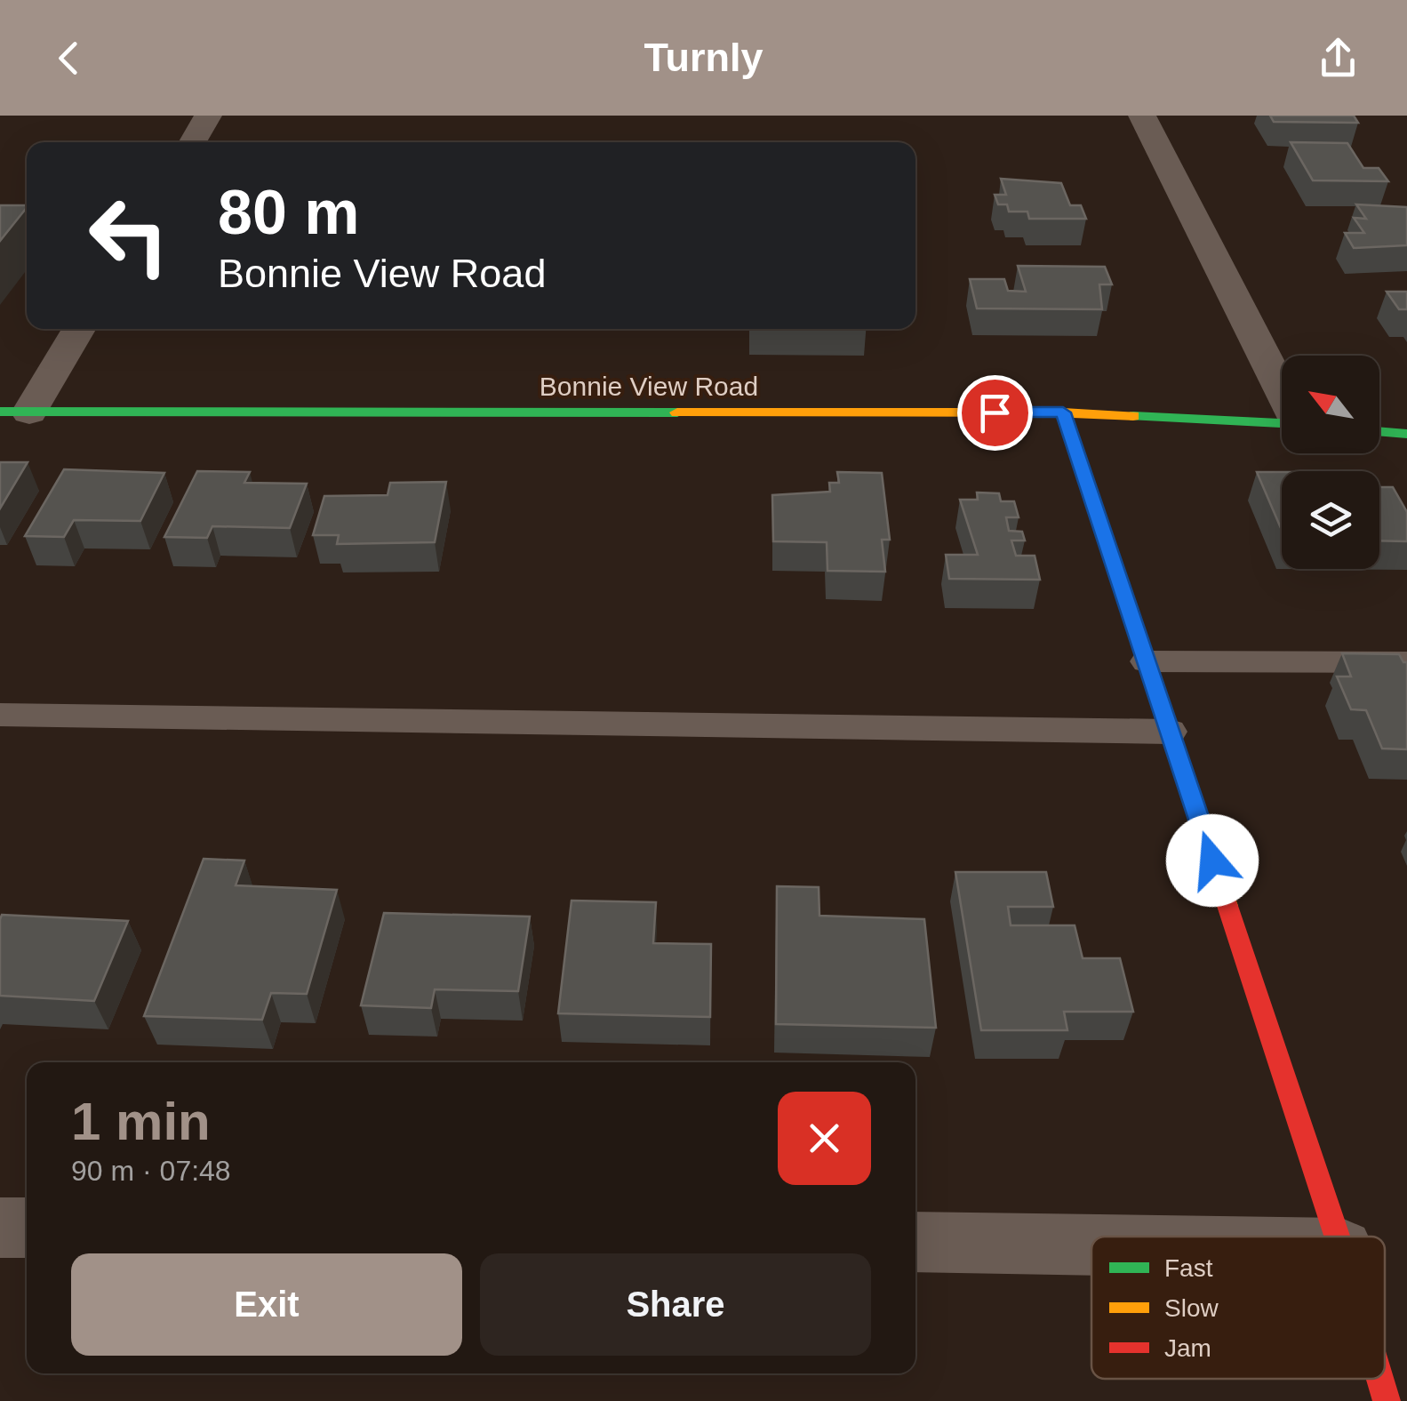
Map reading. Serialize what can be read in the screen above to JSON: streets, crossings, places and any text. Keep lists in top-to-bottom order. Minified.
{"streets":{"street":["Bonnie View Road"]},"legend":["Fast","Slow","Jam"],"north":"top left","page":{"header":"Turnly","turn":["80 m","Bonnie View Road"],"heading":["1 min","90 m · 07:48"],"buttons":["Exit","Share"]}}
